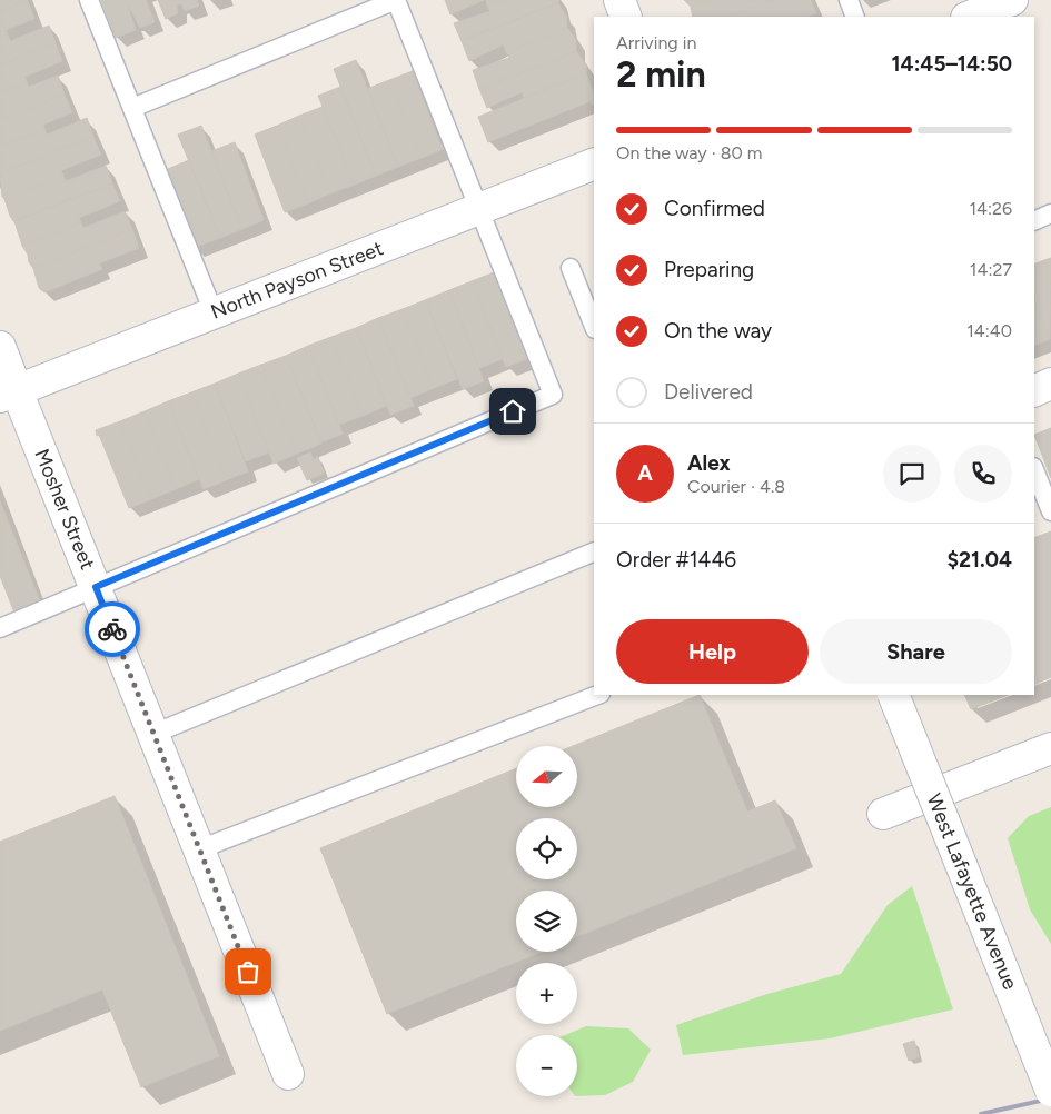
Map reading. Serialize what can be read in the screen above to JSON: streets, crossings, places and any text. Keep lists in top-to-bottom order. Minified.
{"streets":{"street":["North Payson Street","Mosher Street","West Lafayette Avenue"]},"crossings":[["North Payson Street","Mosher Street"]],"north":"left","page":{"heading":["2 min","Arriving in","14:45–14:50"],"panel":["Alex","Courier · 4.8","Order #1446","$21.04"],"bar":"On the way · 80 m","list":[["Confirmed","14:26"],["Preparing","14:27"],["On the way","14:40"],"Delivered"],"round":"A","buttons":["Help","Share"],"map_buttons":["+","−"]}}
